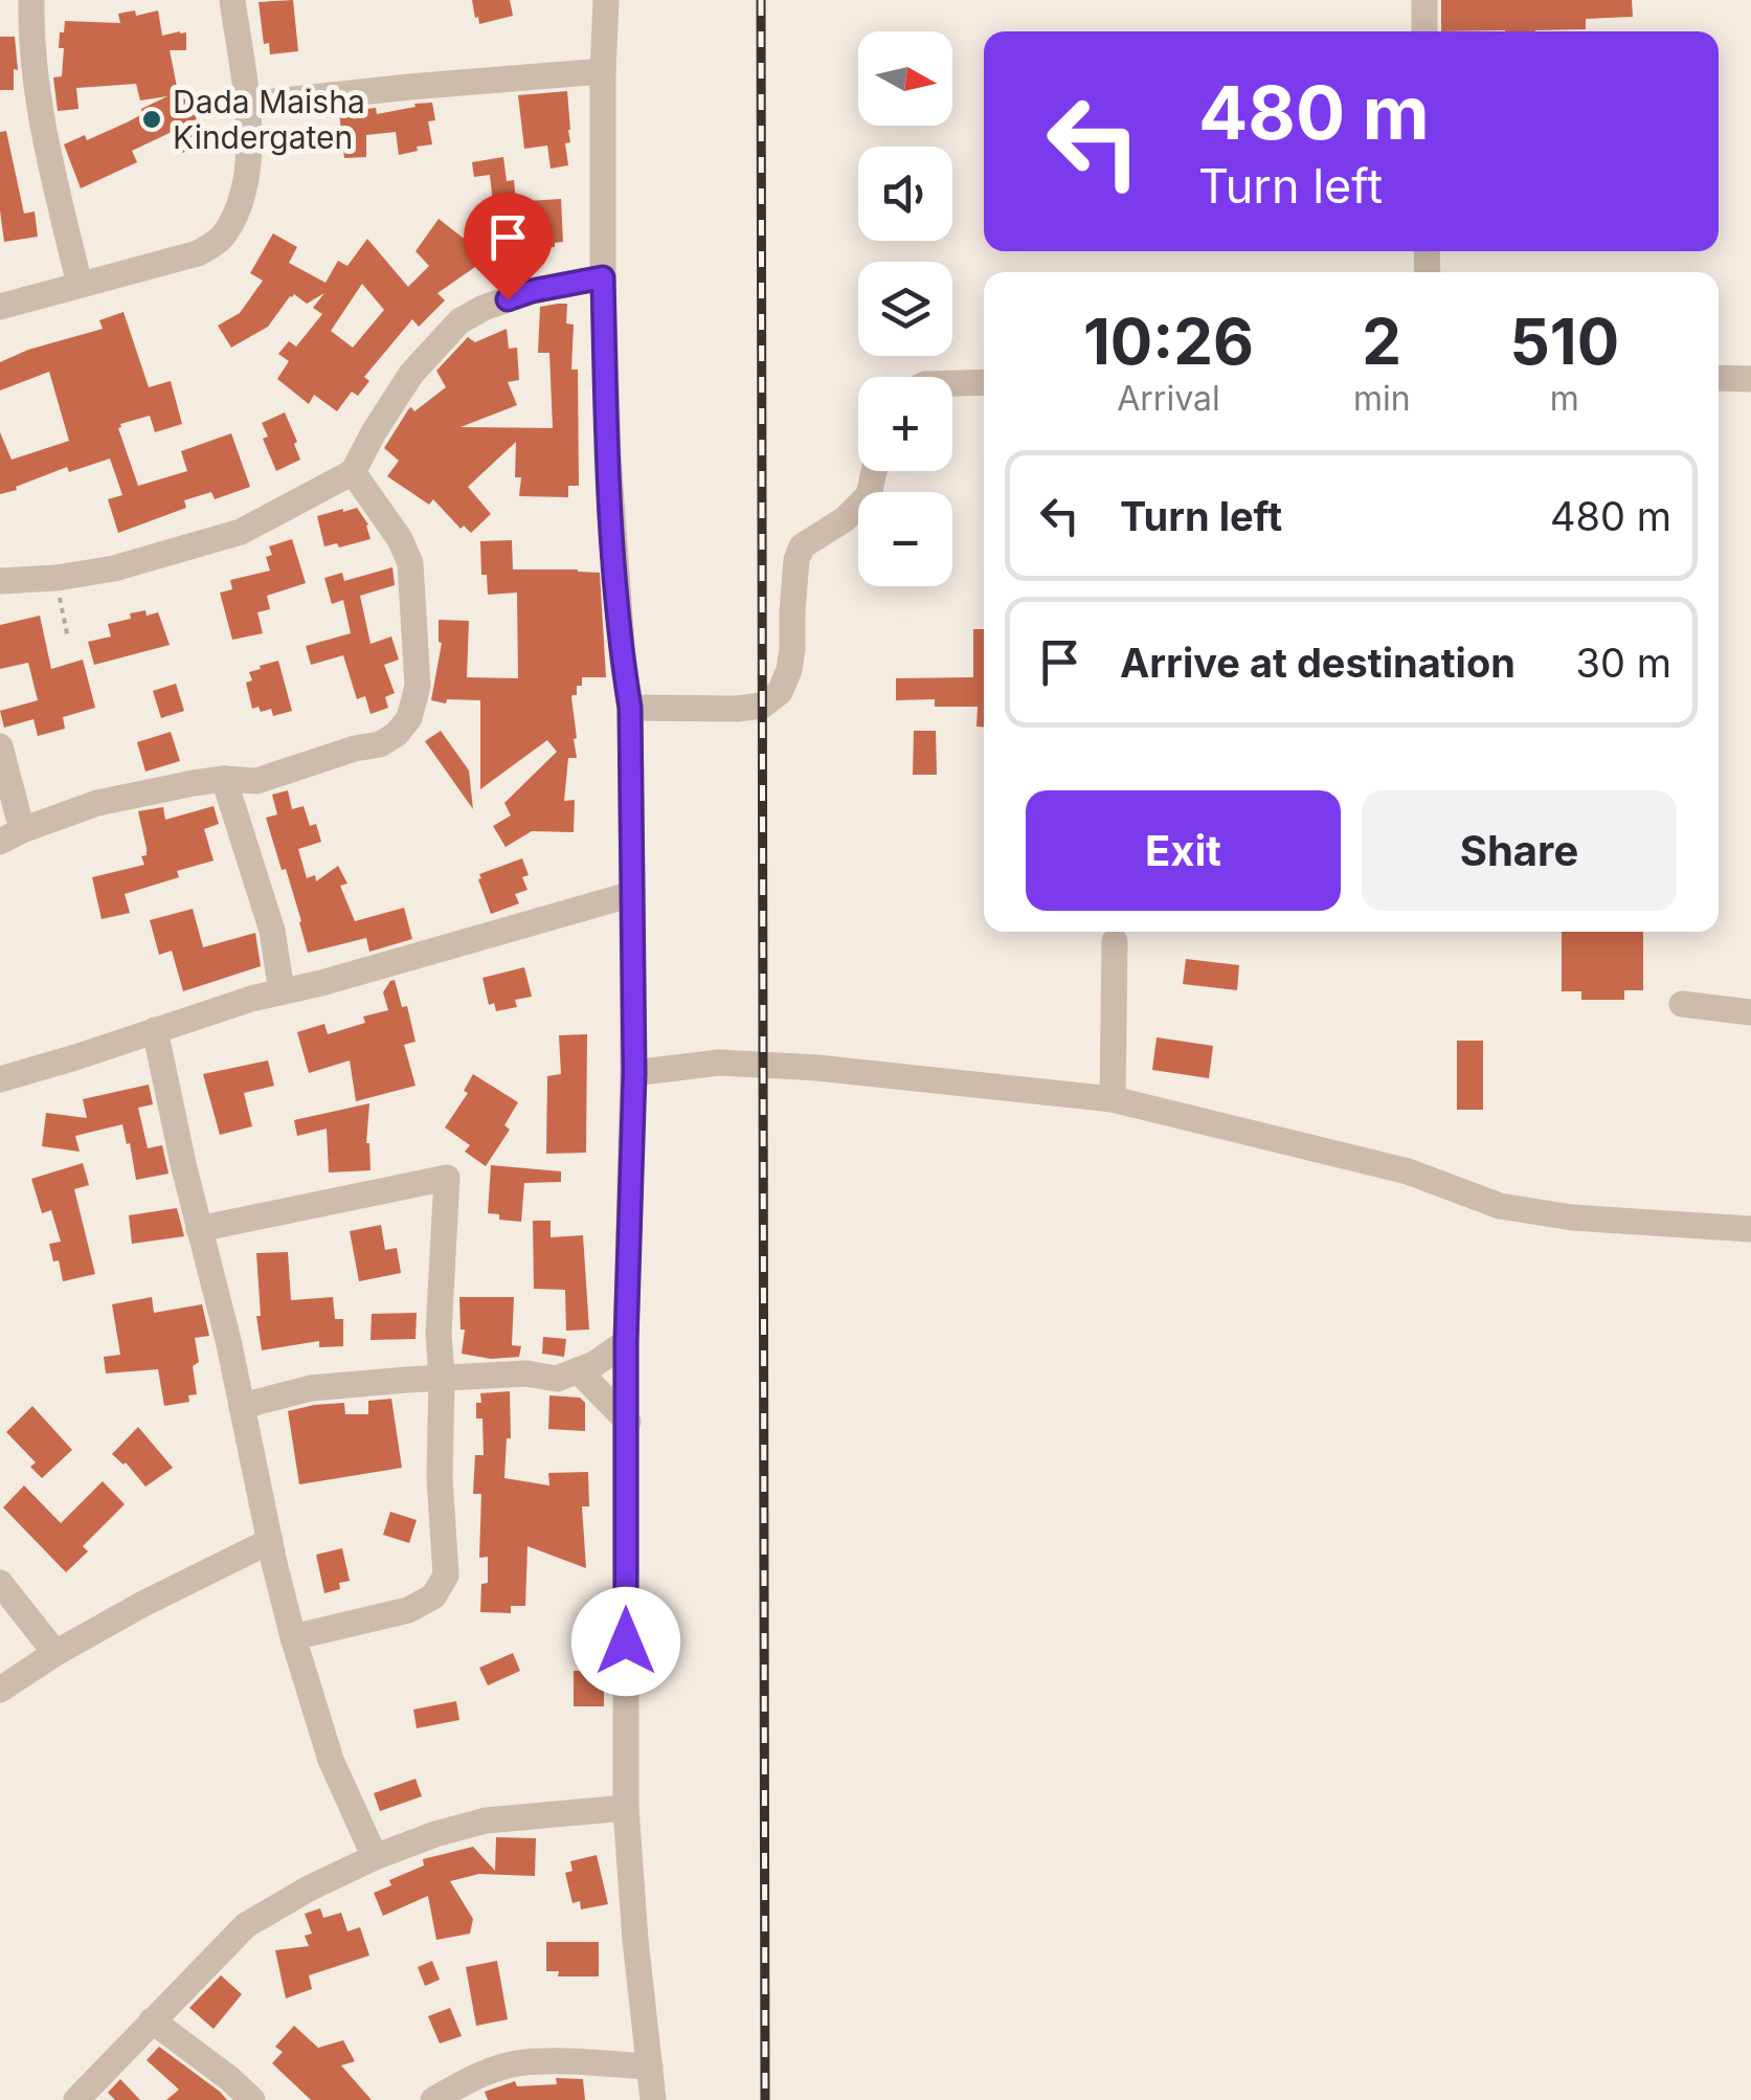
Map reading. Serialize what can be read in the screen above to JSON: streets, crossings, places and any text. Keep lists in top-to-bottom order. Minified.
{"places":["Dada Maisha Kindergaten"],"north":"right","page":{"map_buttons":["+","−"],"turn":["480 m","Turn left"],"eta":["10:26","Arrival","2","min","510","m"],"list":[{"name":"Turn left","value":"480 m"},{"name":"Arrive at destination","value":"30 m"}],"buttons":["Exit","Share"]}}
